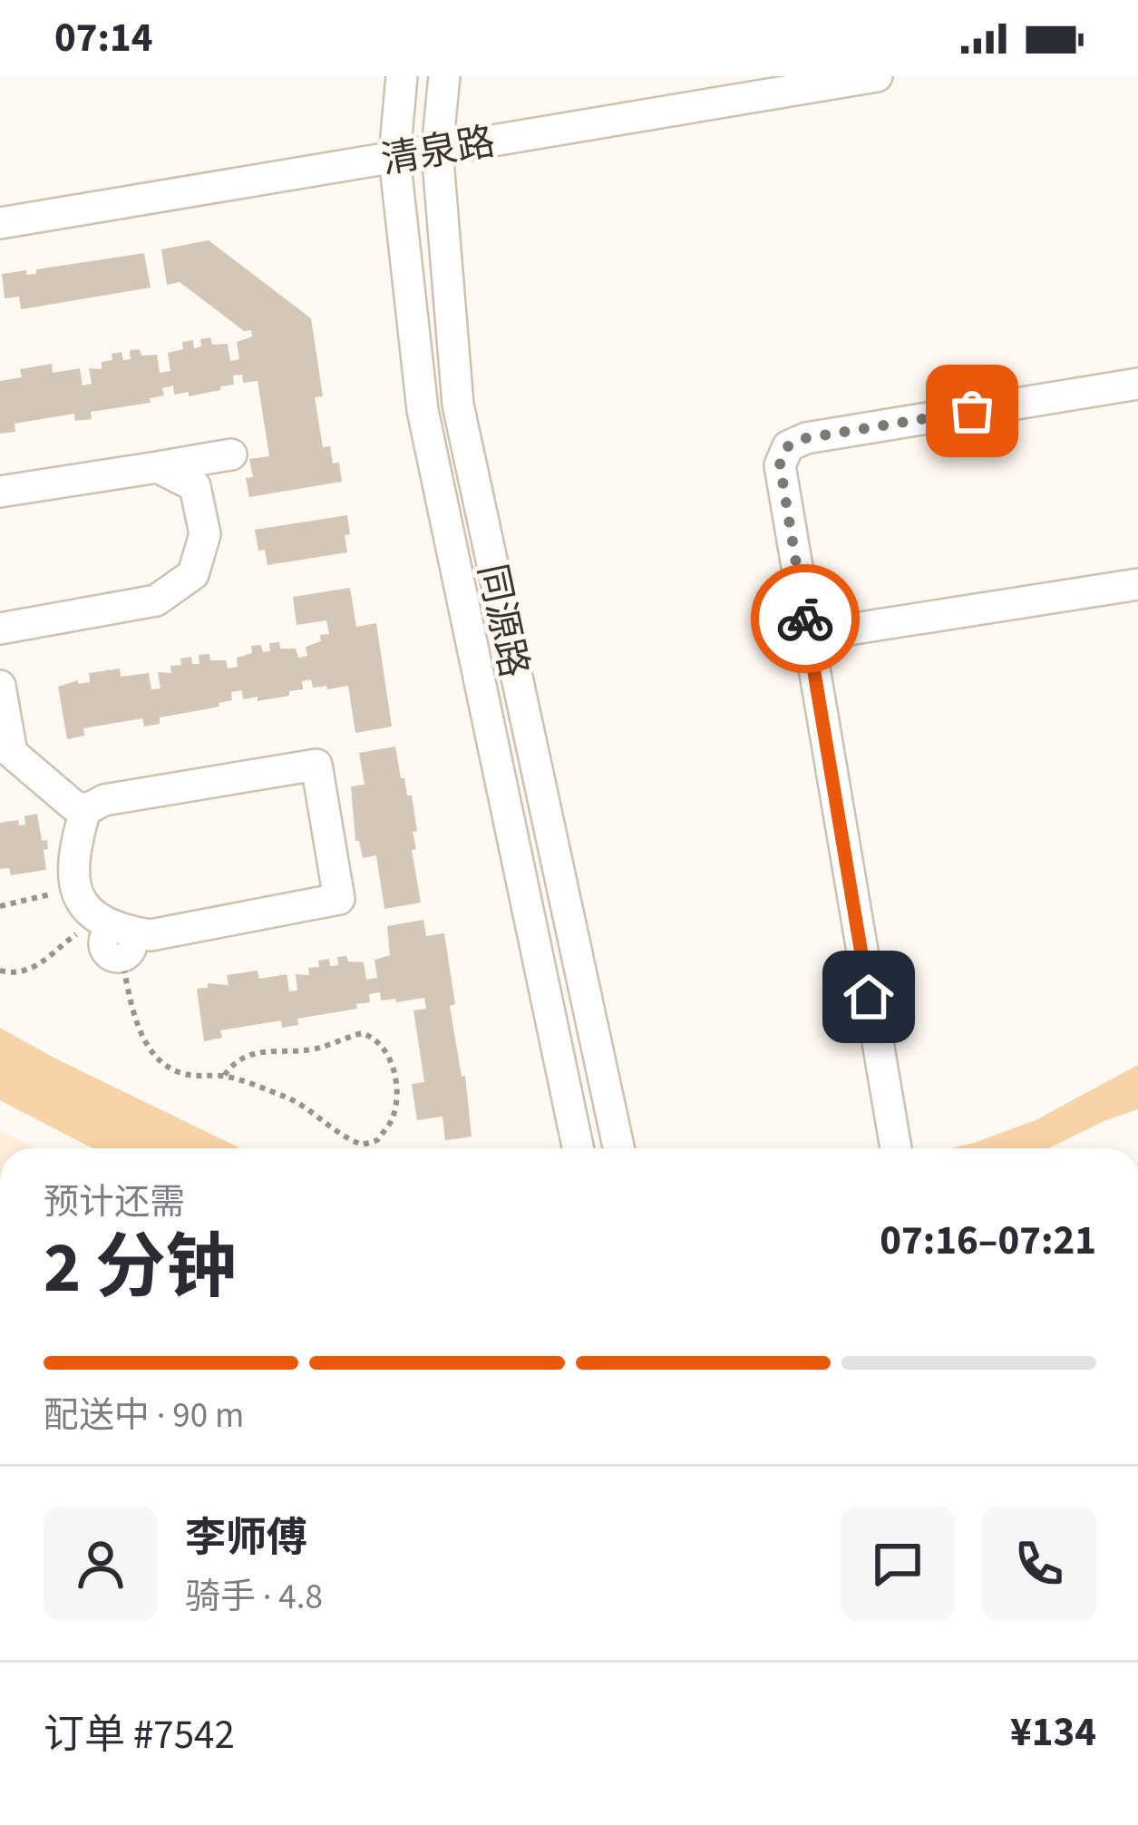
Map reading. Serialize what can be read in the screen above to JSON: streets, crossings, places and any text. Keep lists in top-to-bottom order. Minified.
{"streets":{"street":["清泉路","同源路"]},"crossings":[["清泉路","同源路"]],"page":{"status":"07:14","heading":["2 分钟","预计还需","07:16–07:21"],"panel":["李师傅","骑手 · 4.8","订单 #7542","¥134"],"bar":"配送中 · 90 m"}}
